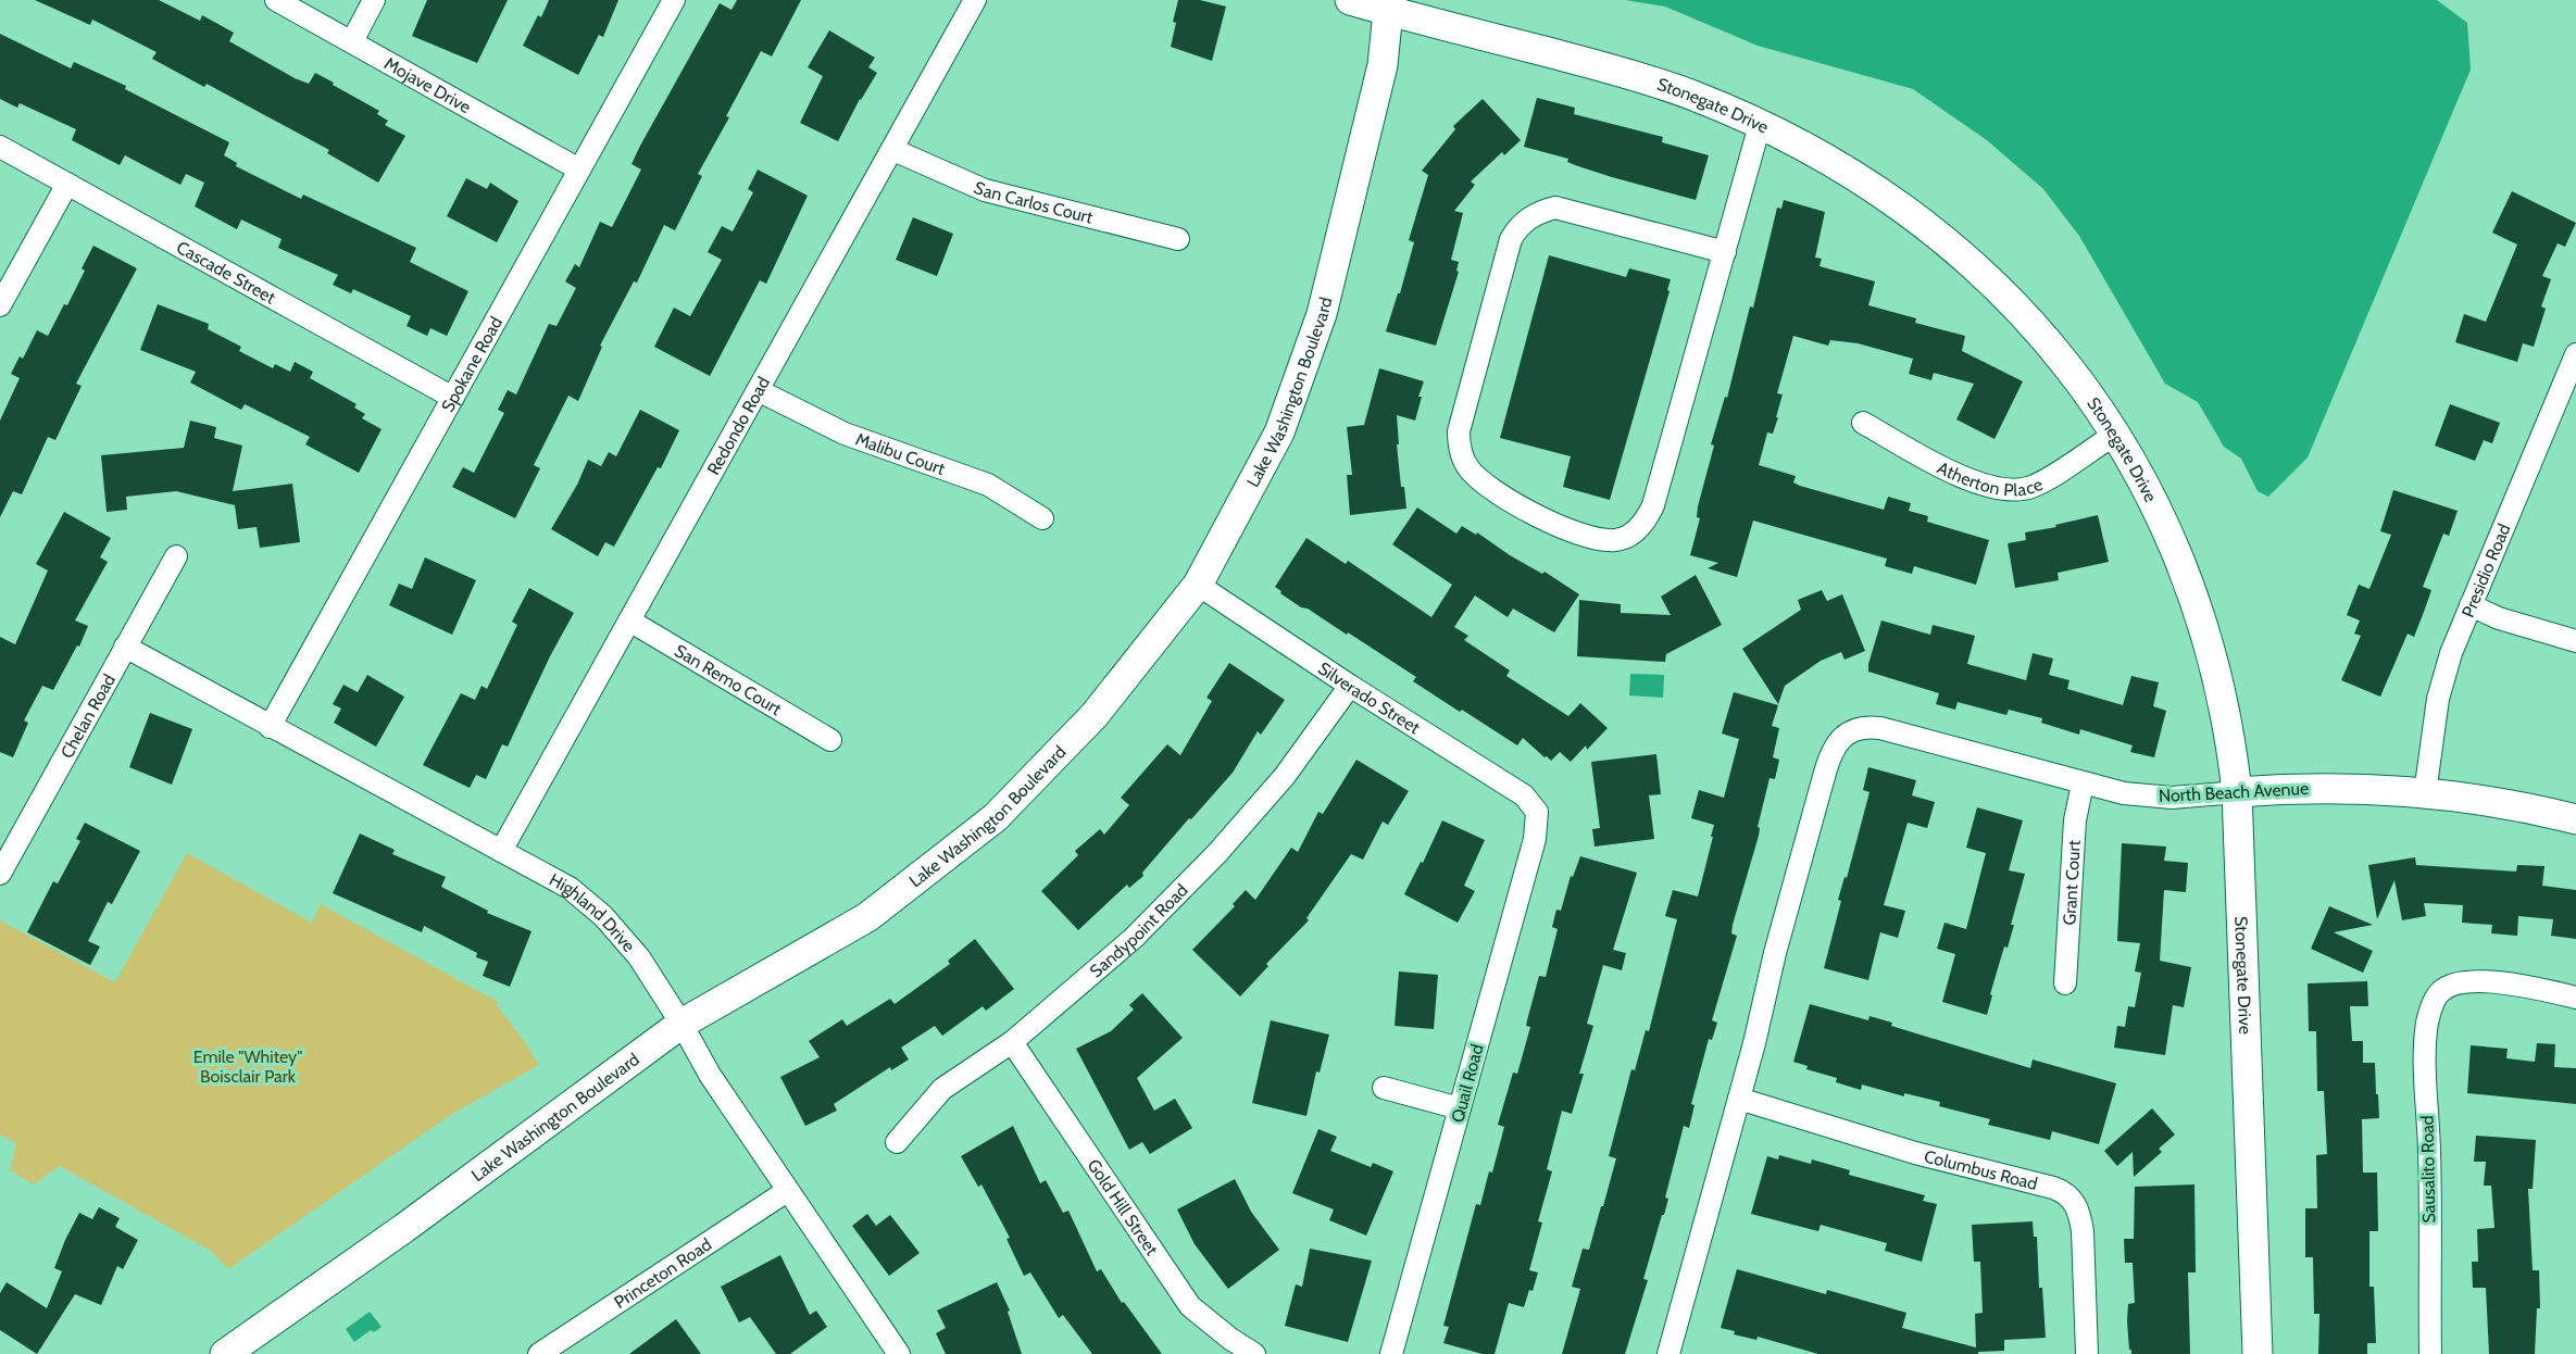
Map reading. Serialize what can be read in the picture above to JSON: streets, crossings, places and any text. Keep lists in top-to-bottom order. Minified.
{"streets":{"street":["Mojave Drive","Stonegate Drive","San Carlos Court","Cascade Street","Spokane Road","Lake Washington Boulevard","Redondo Road","Malibu Court","Atherton Place","Presidio Road","San Remo Court","Silverado Street","Chelan Road","North Beach Avenue","Grant Court","Highland Drive","Sandypoint Road","Quail Road","Columbus Road","Sausalito Road","Gold Hill Street","Princeton Road"]},"crossings":[["Mojave Drive","Spokane Road"],["Stonegate Drive","Lake Washington Boulevard"],["Stonegate Drive","Atherton Place"],["Stonegate Drive","North Beach Avenue"],["San Carlos Court","Redondo Road"],["Cascade Street","Spokane Road"],["Spokane Road","Highland Drive"],["Lake Washington Boulevard","Silverado Street"],["Lake Washington Boulevard","Highland Drive"],["Redondo Road","Malibu Court"],["Redondo Road","San Remo Court"],["Redondo Road","Highland Drive"],["Presidio Road","North Beach Avenue"],["Silverado Street","Sandypoint Road"],["Silverado Street","Quail Road"],["Chelan Road","Highland Drive"],["North Beach Avenue","Grant Court"],["North Beach Avenue","Columbus Road"],["Highland Drive","Princeton Road"],["Sandypoint Road","Gold Hill Street"]],"parks":["Emile \"Whitey\" Boisclair Park"]}
